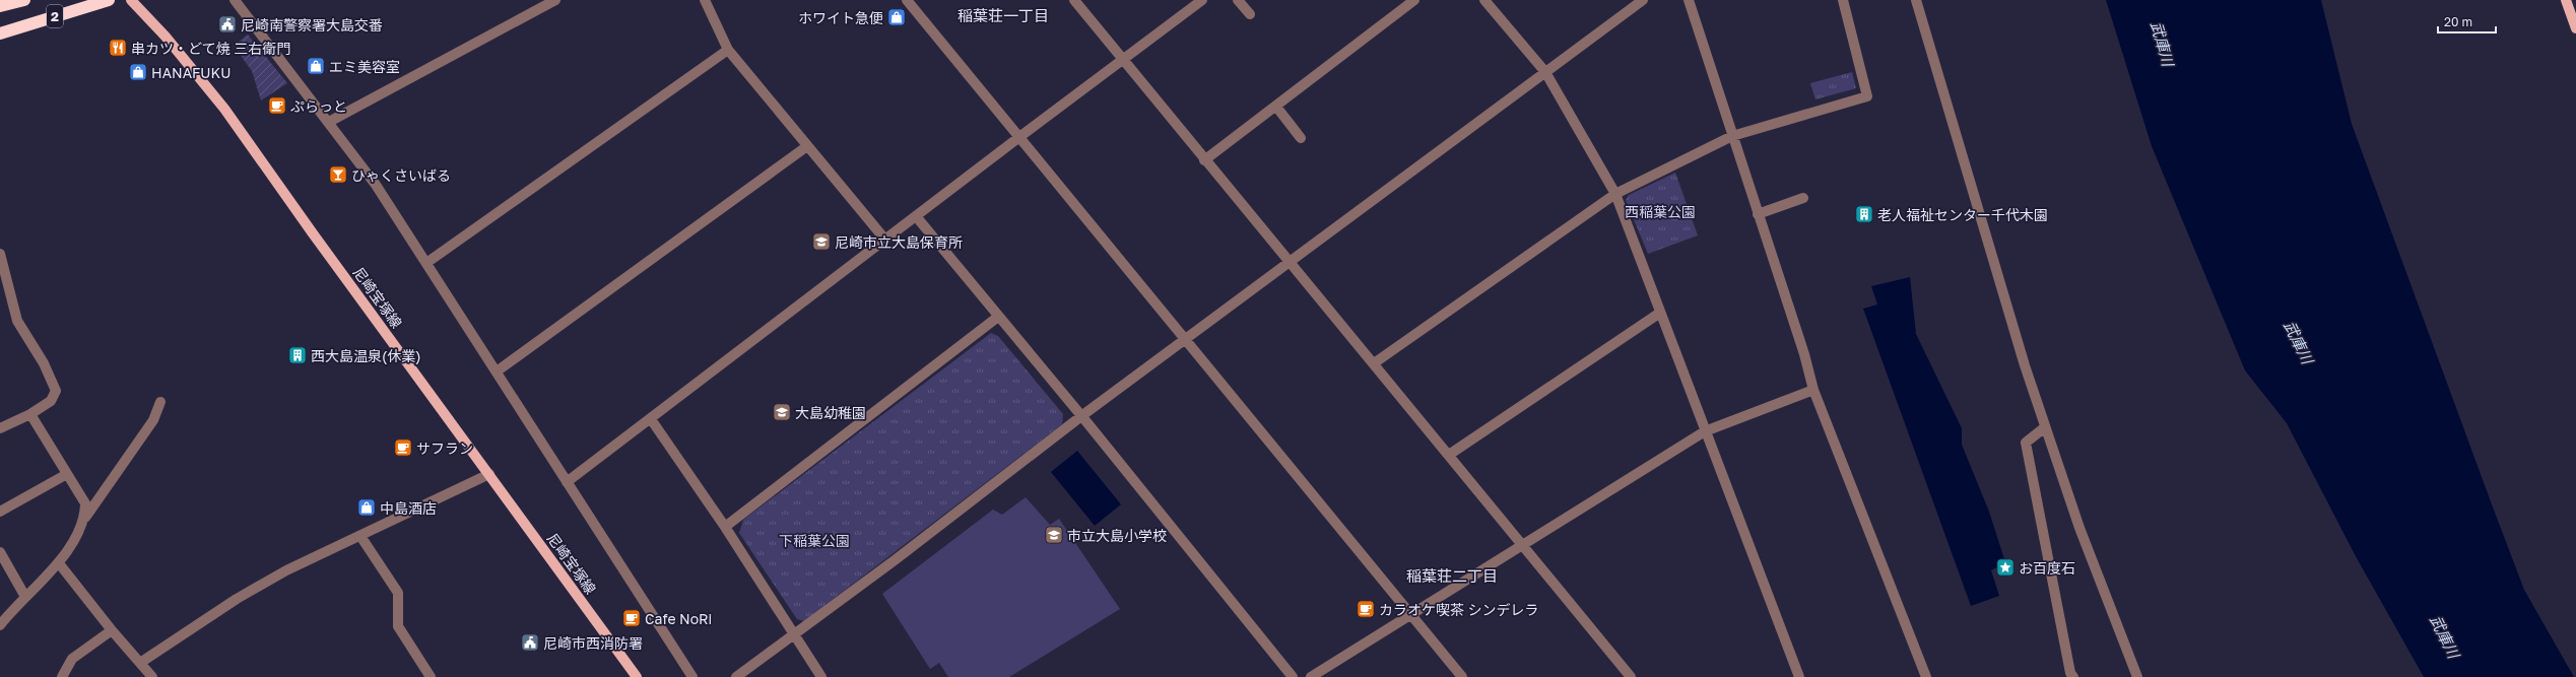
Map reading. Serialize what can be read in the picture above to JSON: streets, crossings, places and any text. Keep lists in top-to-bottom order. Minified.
{"streets":{"highway":["2"],"main road":["尼崎宝塚線"]},"districts":["稲葉荘一丁目","稲葉荘二丁目"],"water":["武庫川"],"parks":["西稲葉公園","下稲葉公園"],"places":{"shop":["ホワイト急便","エミ美容室","HANAFUKU","中島酒店"],"public building":["尼崎南警察署大島交番","尼崎市西消防署"],"restaurant":["串カツ・どて焼 三右衛門"],"cafe":["ぷらっと","サフラン","カラオケ喫茶 シンデレラ","Cafe NoRi"],"bar":["ひゃくさいばる"],"building":["老人福祉センター千代木園","西大島温泉(休業)"],"school or university":["尼崎市立大島保育所","大島幼稚園","市立大島小学校"],"place":["お百度石"]},"scale_bar":"20 m"}
